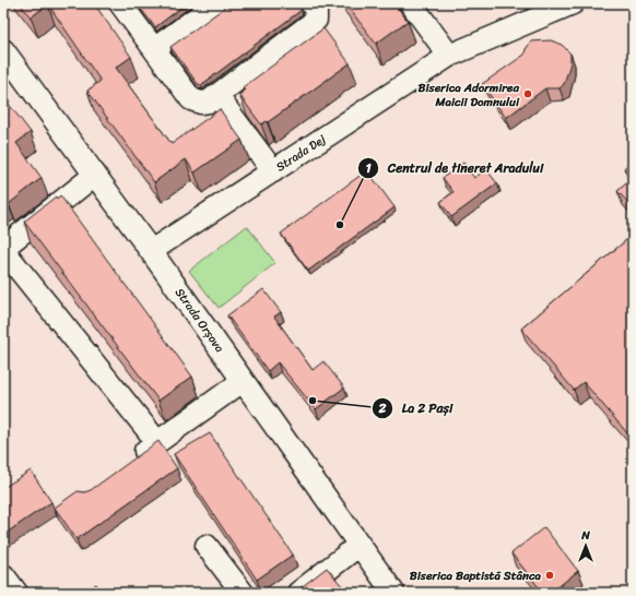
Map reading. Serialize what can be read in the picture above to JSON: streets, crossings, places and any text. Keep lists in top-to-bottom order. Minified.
{"streets":{"street":["Strada Dej","Strada Orșova"]},"crossings":[["Strada Dej","Strada Orșova"]],"places":["Biserica Adormirea Maicii Domnului","Centrul de tineret Aradului","La 2 Pași","Biserica Baptistă Stânca"],"north":"top"}
